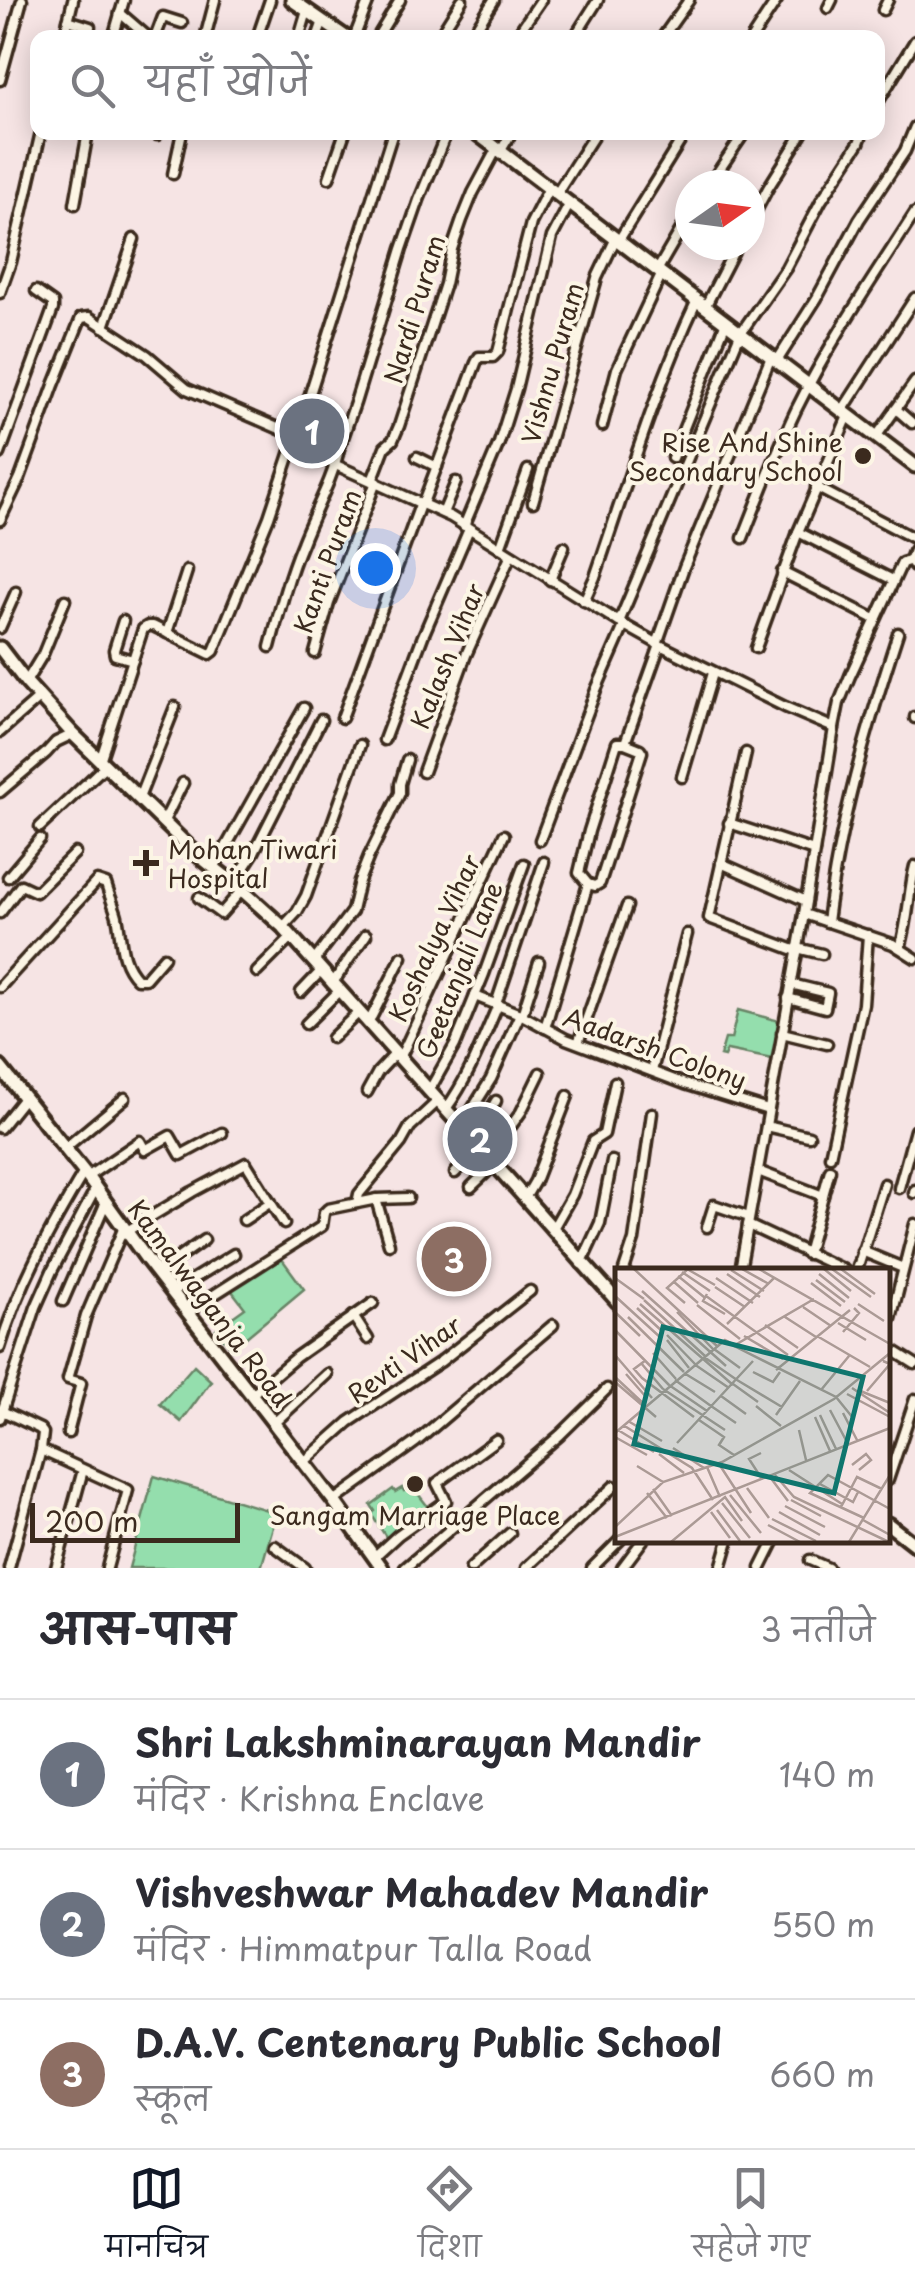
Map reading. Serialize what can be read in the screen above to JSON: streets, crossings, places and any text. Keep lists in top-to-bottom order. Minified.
{"streets":{"street":["Nardi Puram","Vishnu Puram","Kanti Puram","Kalash Vihar","Koshalya Vihar","Geetanjali Lane","Aadarsh Colony","Kamalwaganja Road","Revti Vihar"]},"crossings":[["Nardi Puram","Kanti Puram"],["Geetanjali Lane","Aadarsh Colony"],["Kamalwaganja Road","Revti Vihar"]],"places":{"other":["Rise And Shine Secondary School","Sangam Marriage Place"],"health":["Mohan Tiwari Hospital"]},"scale_bar":"200 m","north":"right","page":{"search":"यहाँ खोजें","pins":["1","2","3"],"scale":"200 m","heading":["आस-पास","3 नतीजे"],"list":[{"mark":"1","name":"Shri Lakshminarayan Mandir","note":"मंदिर · Krishna Enclave","value":"140 m"},{"mark":"2","name":"Vishveshwar Mahadev Mandir","note":"मंदिर · Himmatpur Talla Road","value":"550 m"},{"mark":"3","name":"D.A.V. Centenary Public School","note":"स्कूल","value":"660 m"}],"nav":["मानचित्र","दिशा","सहेजे गए"]}}
